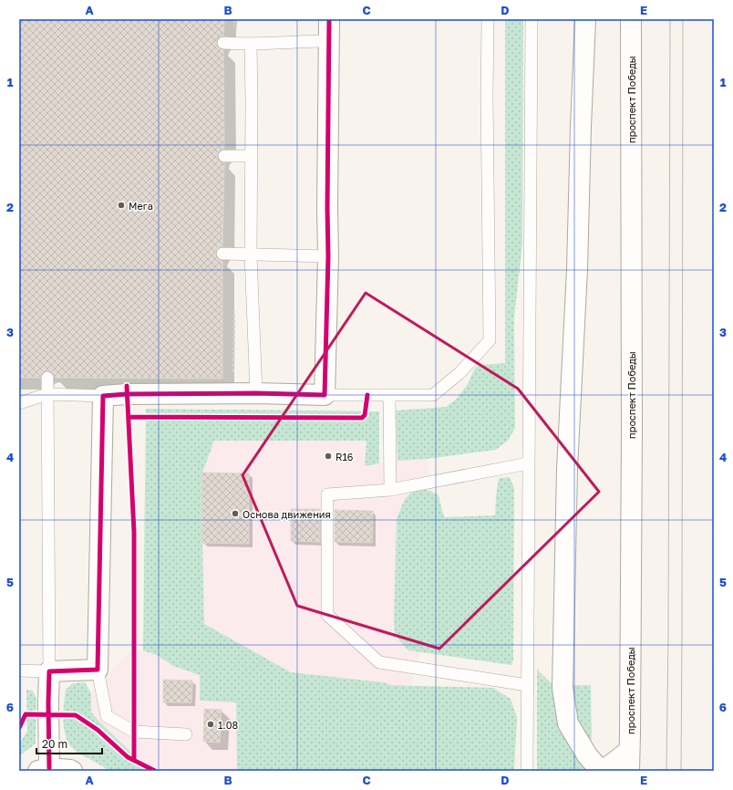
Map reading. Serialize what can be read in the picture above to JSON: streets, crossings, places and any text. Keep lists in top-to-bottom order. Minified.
{"streets":{"main road":["проспект Победы"]},"places":["Мега","R16","Основа движения","1.08"],"scale_bar":"20 m","grid":{"columns":["A","B","C","D","E"],"rows":["1","2","3","4","5","6"]}}
